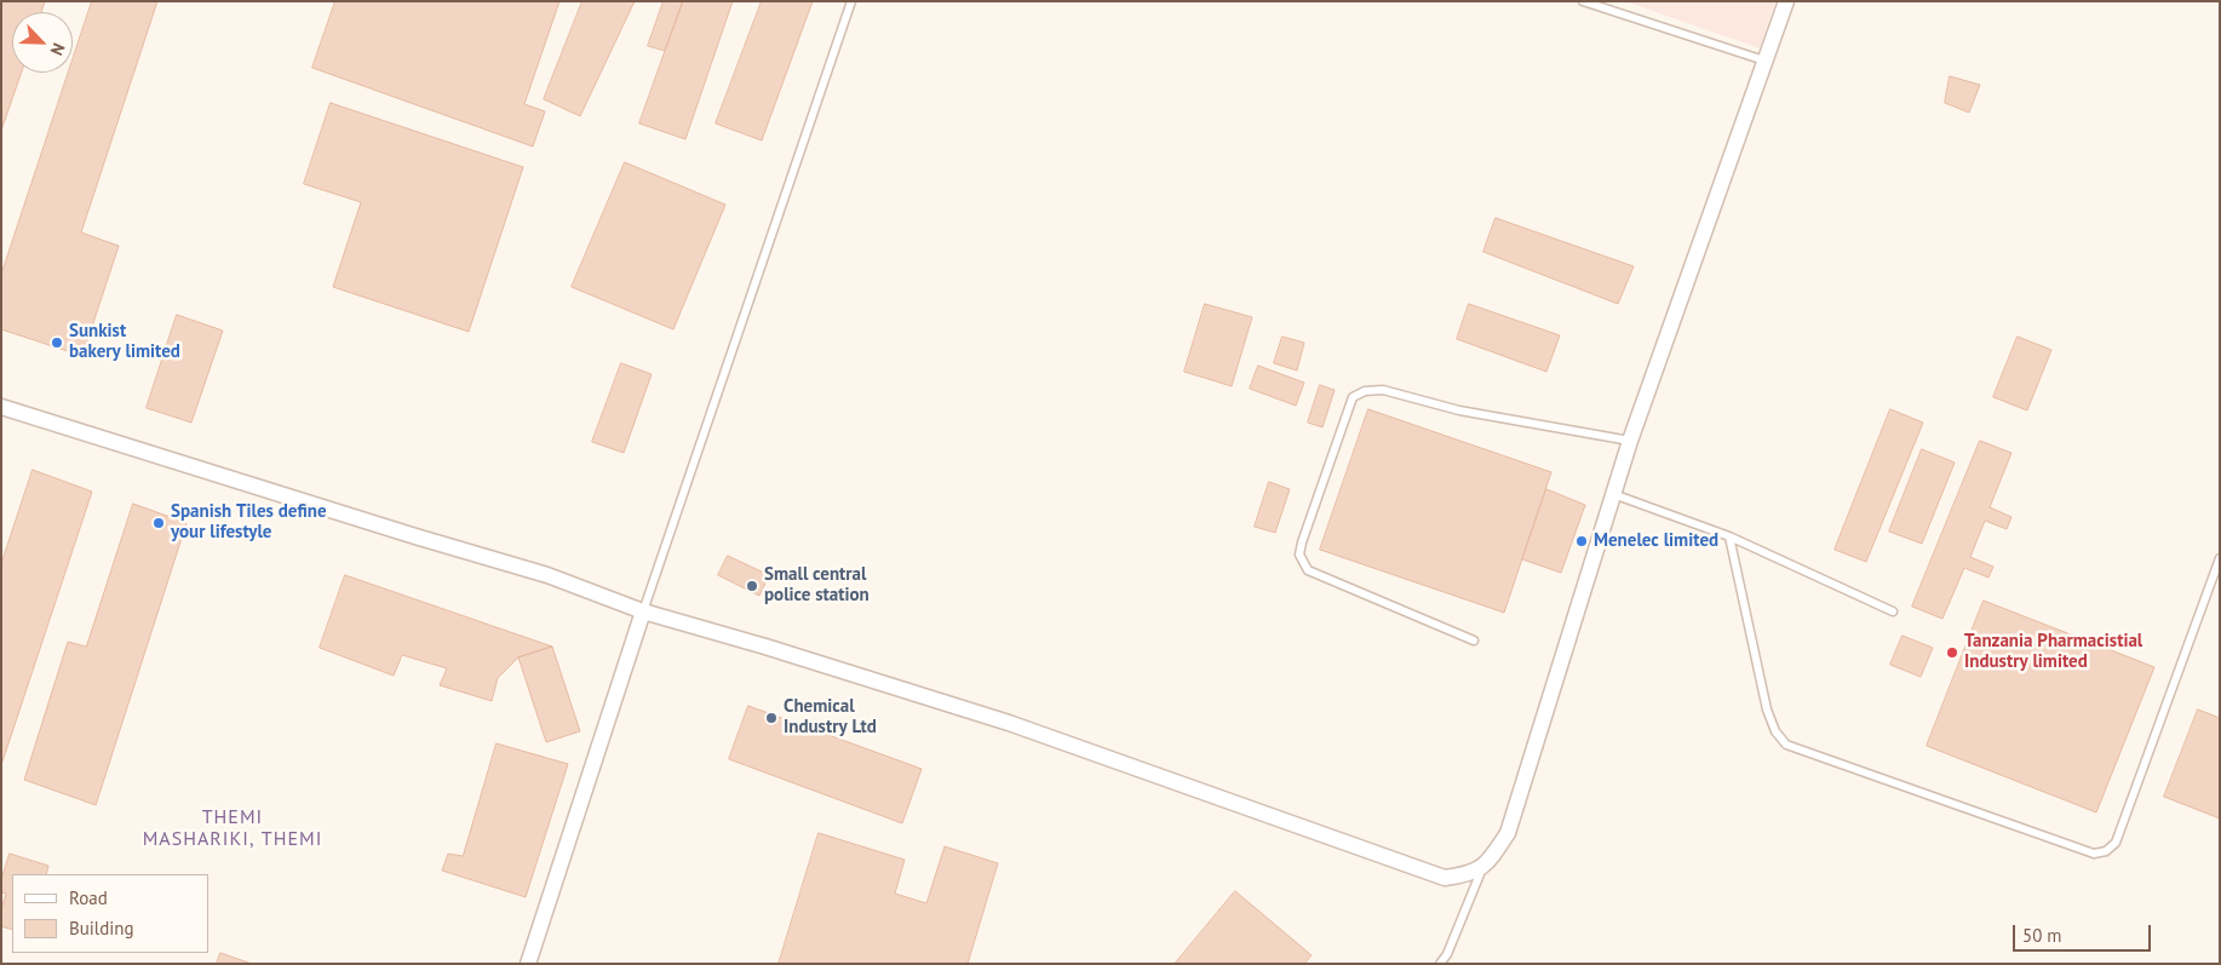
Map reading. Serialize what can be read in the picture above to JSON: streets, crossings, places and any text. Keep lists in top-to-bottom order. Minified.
{"districts":["THEMI MASHARIKI, THEMI"],"places":["Sunkist bakery limited","Spanish Tiles define your lifestyle","Menelec limited","Small central police station","Tanzania Pharmacistial Industry limited","Chemical Industry Ltd"],"legend":["Road","Building"],"scale_bar":"50 m","north":"bottom right"}
